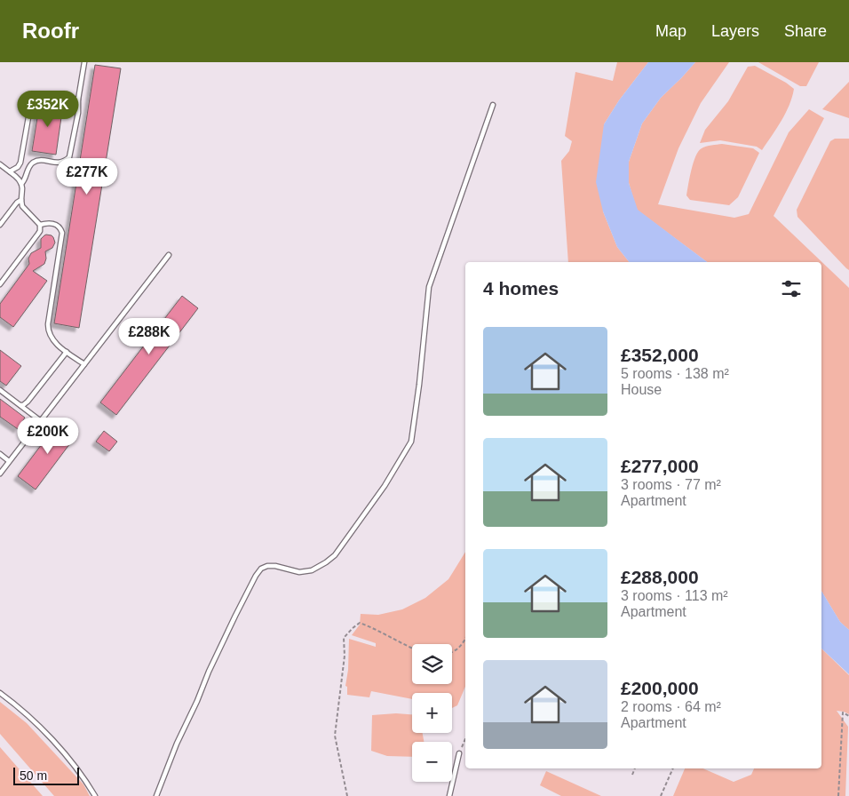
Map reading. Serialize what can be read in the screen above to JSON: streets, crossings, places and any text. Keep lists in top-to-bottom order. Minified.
{"scale_bar":"50 m","page":{"header":"Roofr","nav":["Map","Layers","Share"],"price":["£352K","£277K","£288K","£200K"],"heading":"4 homes","list":[{"name":"£352,000","note":"5 rooms · 138 m² · House"},{"name":"£277,000","note":"3 rooms · 77 m² · Apartment"},{"name":"£288,000","note":"3 rooms · 113 m² · Apartment"},{"name":"£200,000","note":"2 rooms · 64 m² · Apartment"}],"map_buttons":["+","−"],"scale":"50 m"}}
